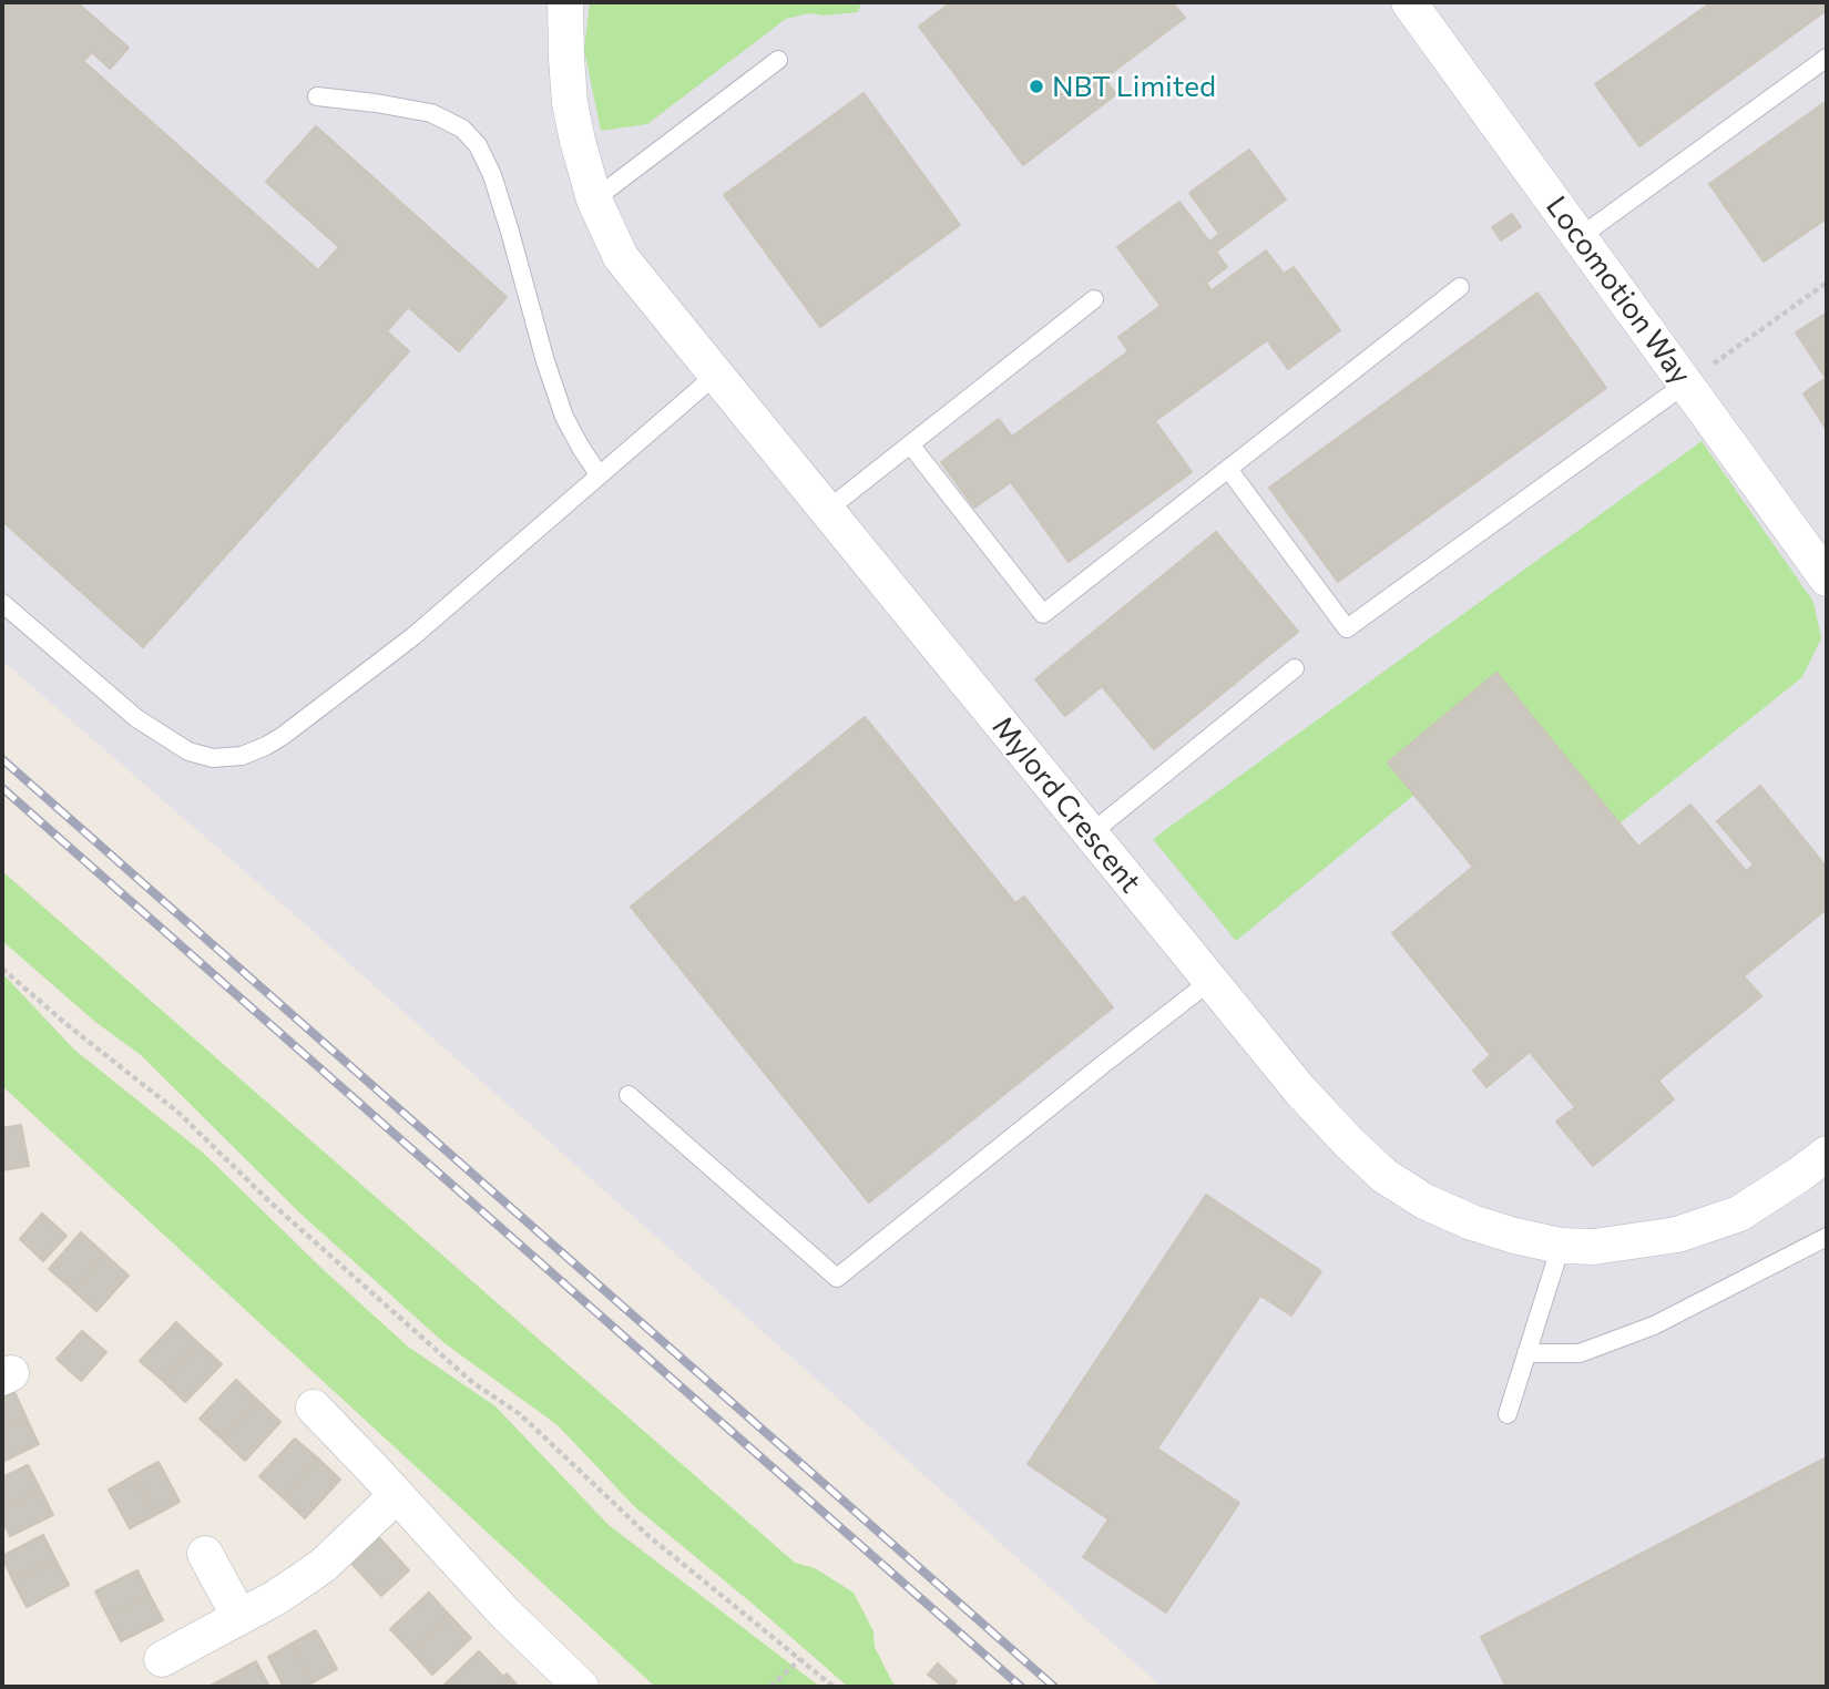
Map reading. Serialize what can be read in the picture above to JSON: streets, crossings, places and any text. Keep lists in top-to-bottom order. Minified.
{"streets":{"street":["Locomotion Way","Mylord Crescent"]},"places":["NBT Limited"]}
